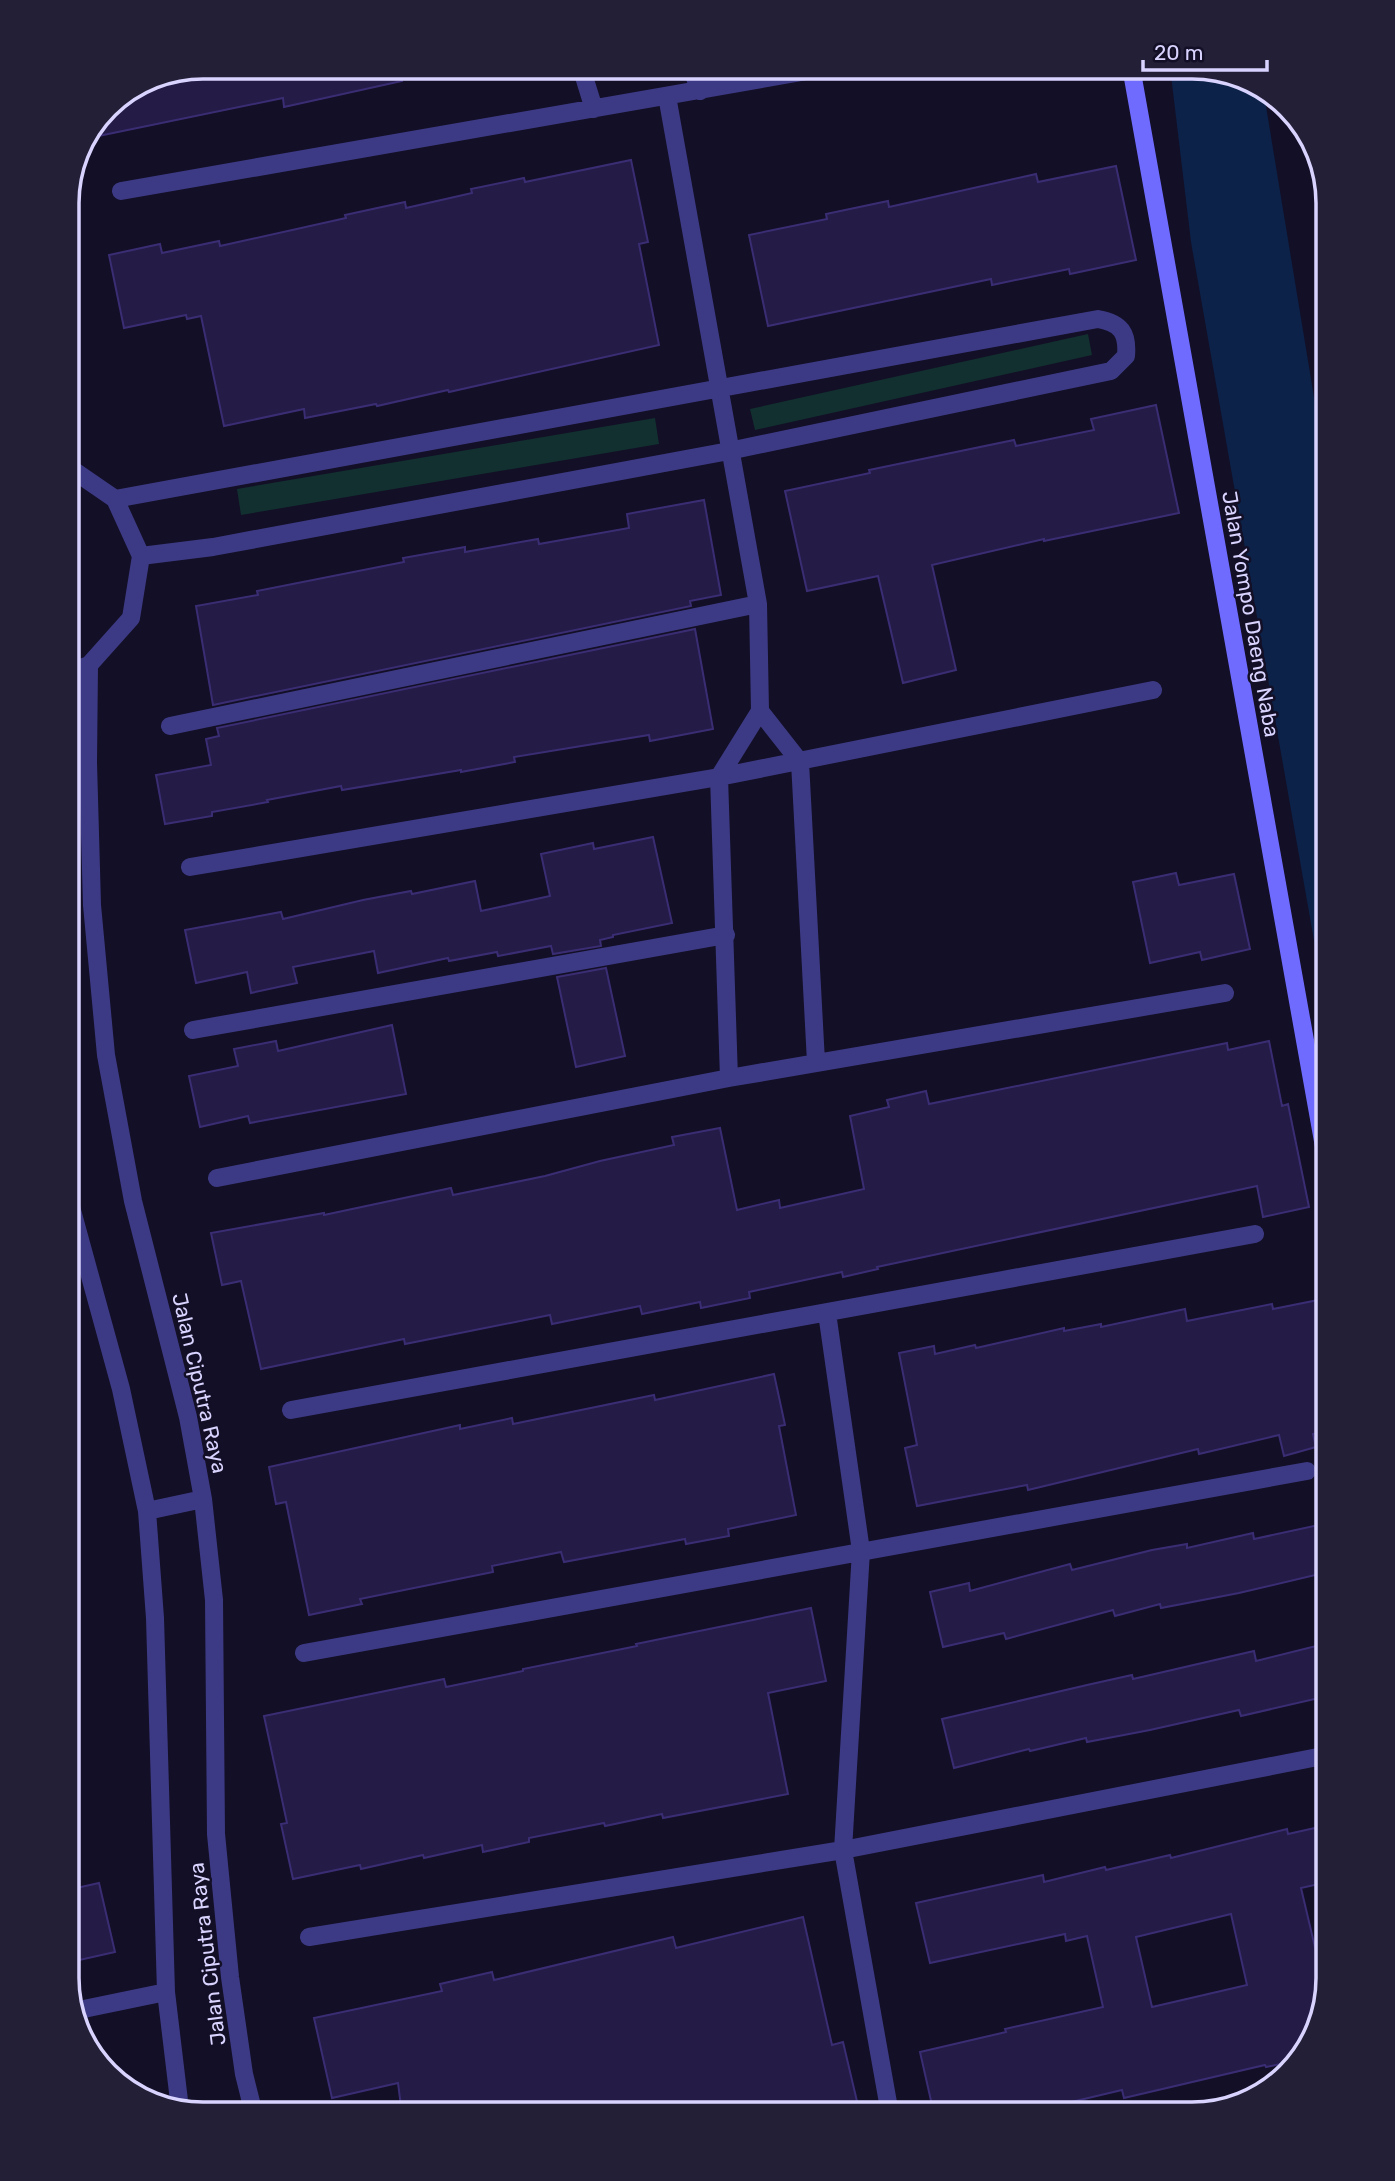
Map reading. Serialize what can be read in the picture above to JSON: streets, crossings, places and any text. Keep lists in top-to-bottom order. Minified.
{"streets":{"street":["Jalan Yompo Daeng Naba","Jalan Ciputra Raya"]},"scale_bar":"20 m"}
